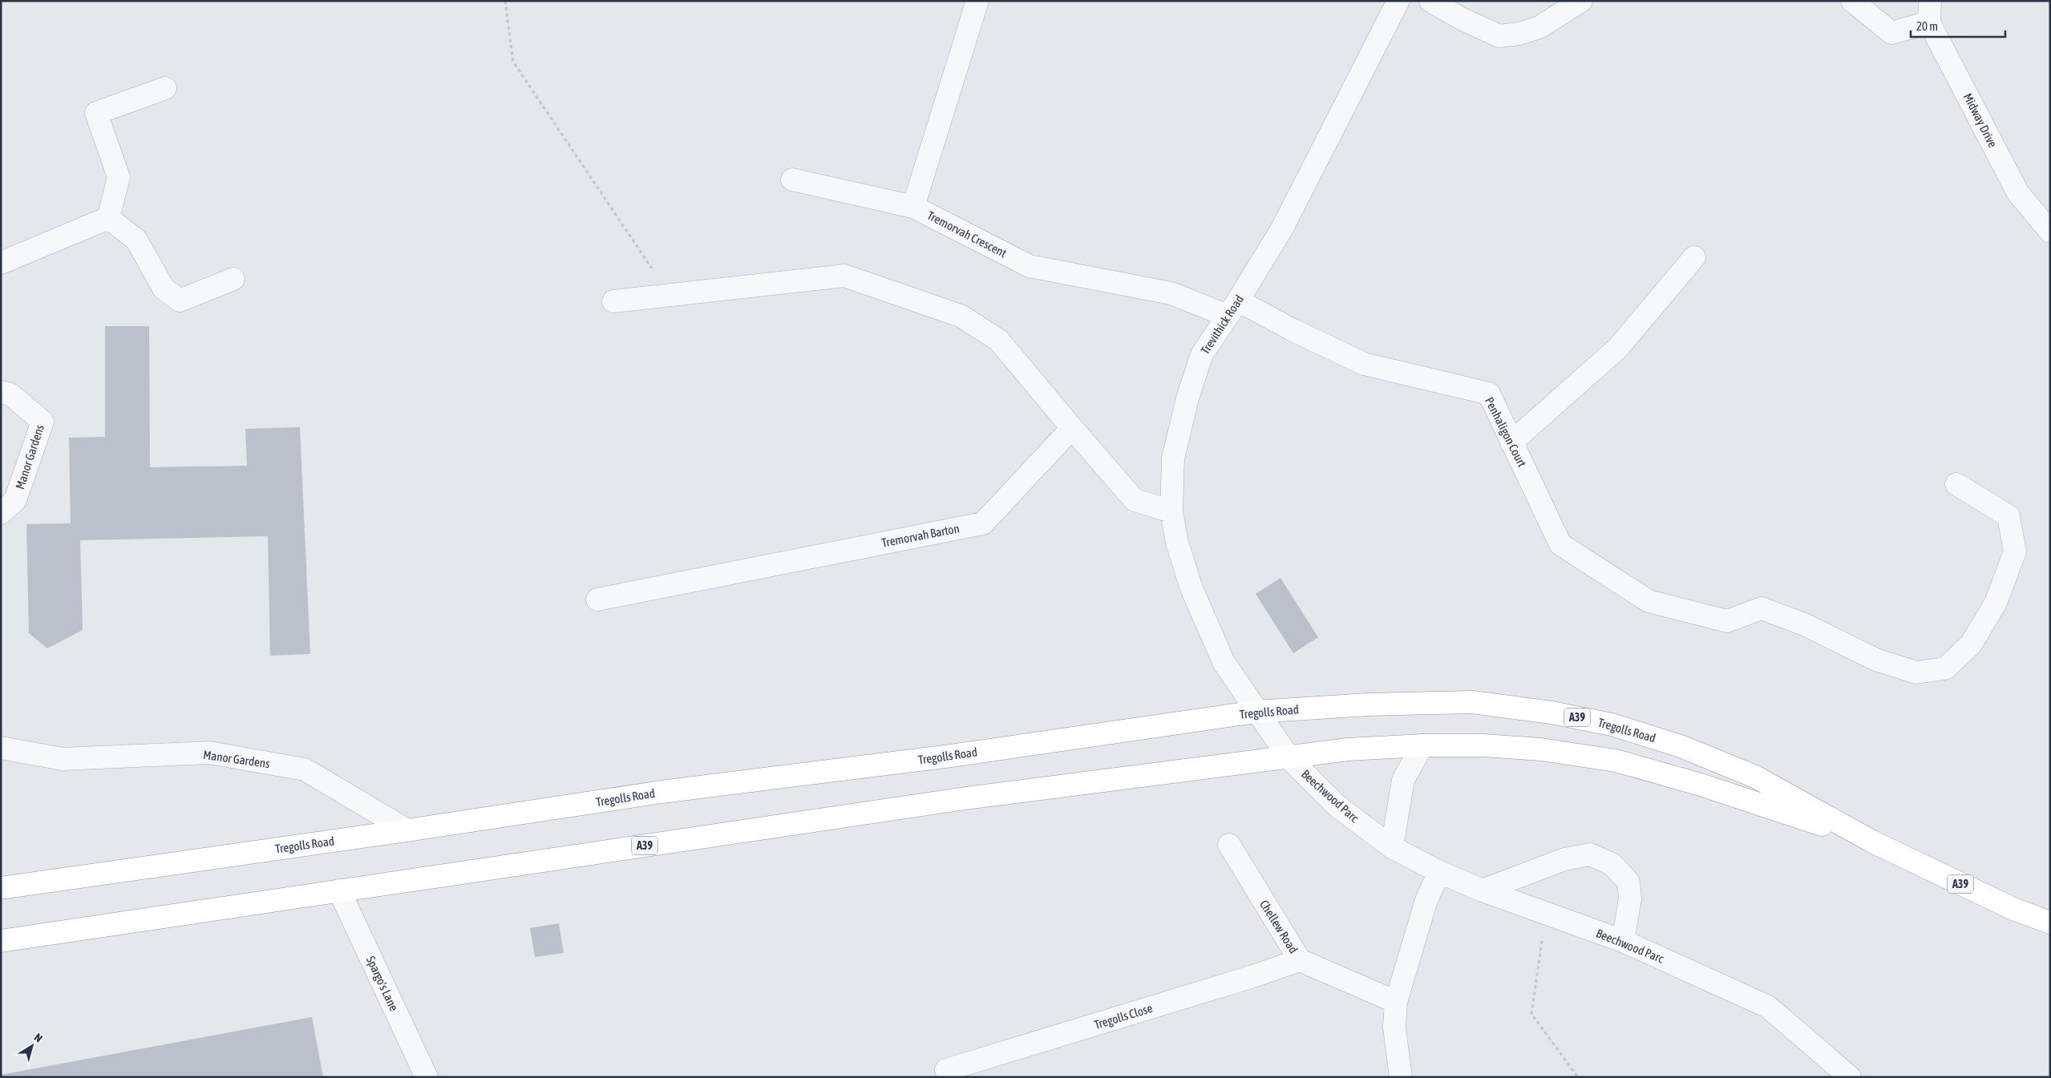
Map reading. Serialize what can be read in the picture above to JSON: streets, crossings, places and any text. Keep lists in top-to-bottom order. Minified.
{"streets":{"highway":["Tregolls Road","A39"],"street":["Midway Drive","Tremorvah Crescent","Trevithick Road","Penhaligon Court","Manor Gardens","Tremorvah Barton","Beechwood Parc","Chellew Road","Spargo's Lane","Tregolls Close"]},"crossings":[["Tremorvah Crescent","Trevithick Road"],["Tremorvah Crescent","Penhaligon Court"],["Trevithick Road","Penhaligon Court"],["Trevithick Road","Tregolls Road"],["Trevithick Road","Beechwood Parc"],["Manor Gardens","Tregolls Road"],["Tregolls Road","Beechwood Parc"],["Tregolls Road","Spargo's Lane"],["Chellew Road","Tregolls Close"]],"scale_bar":"20 m","north":"top right"}
